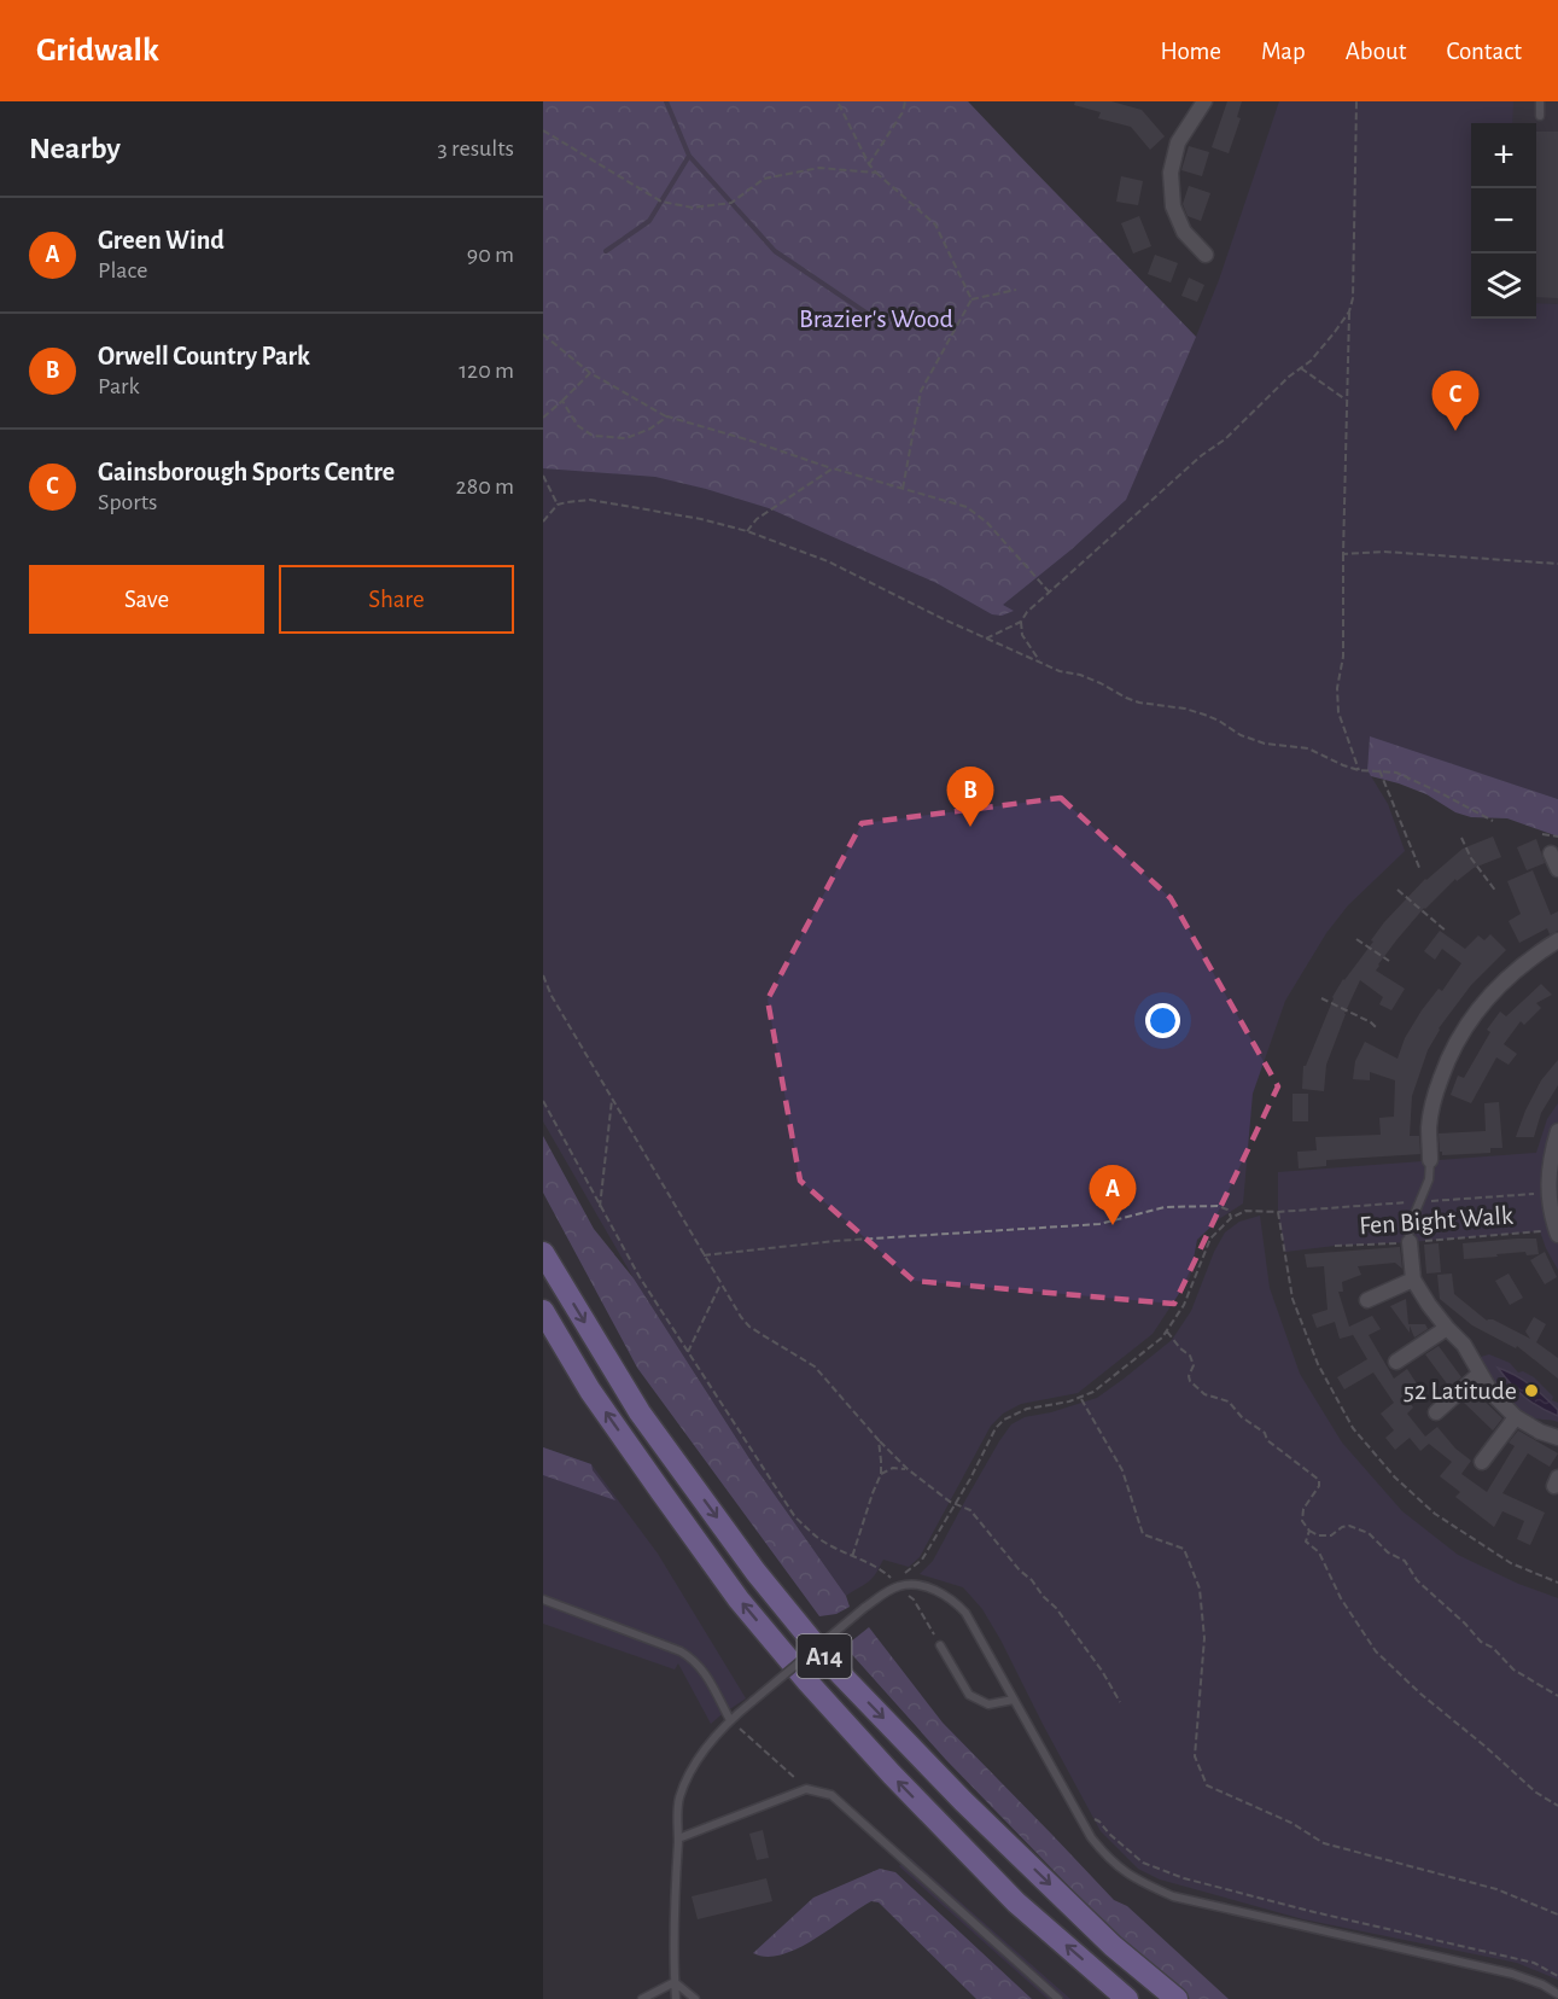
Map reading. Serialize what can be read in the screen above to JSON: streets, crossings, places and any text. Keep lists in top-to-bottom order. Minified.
{"streets":{"highway":["A14"],"path":["Fen Bight Walk"]},"parks":["Brazier's Wood"],"places":["52 Latitude"],"page":{"header":"Gridwalk","nav":["Home","Map","About","Contact"],"heading":["Nearby","3 results"],"map_buttons":["+","−"],"list":[{"mark":"A","name":"Green Wind","note":"Place","value":"90 m"},{"mark":"B","name":"Orwell Country Park","note":"Park","value":"120 m"},{"mark":"C","name":"Gainsborough Sports Centre","note":"Sports","value":"280 m"}],"pins":["C","B","A"],"buttons":["Save","Share"]}}
